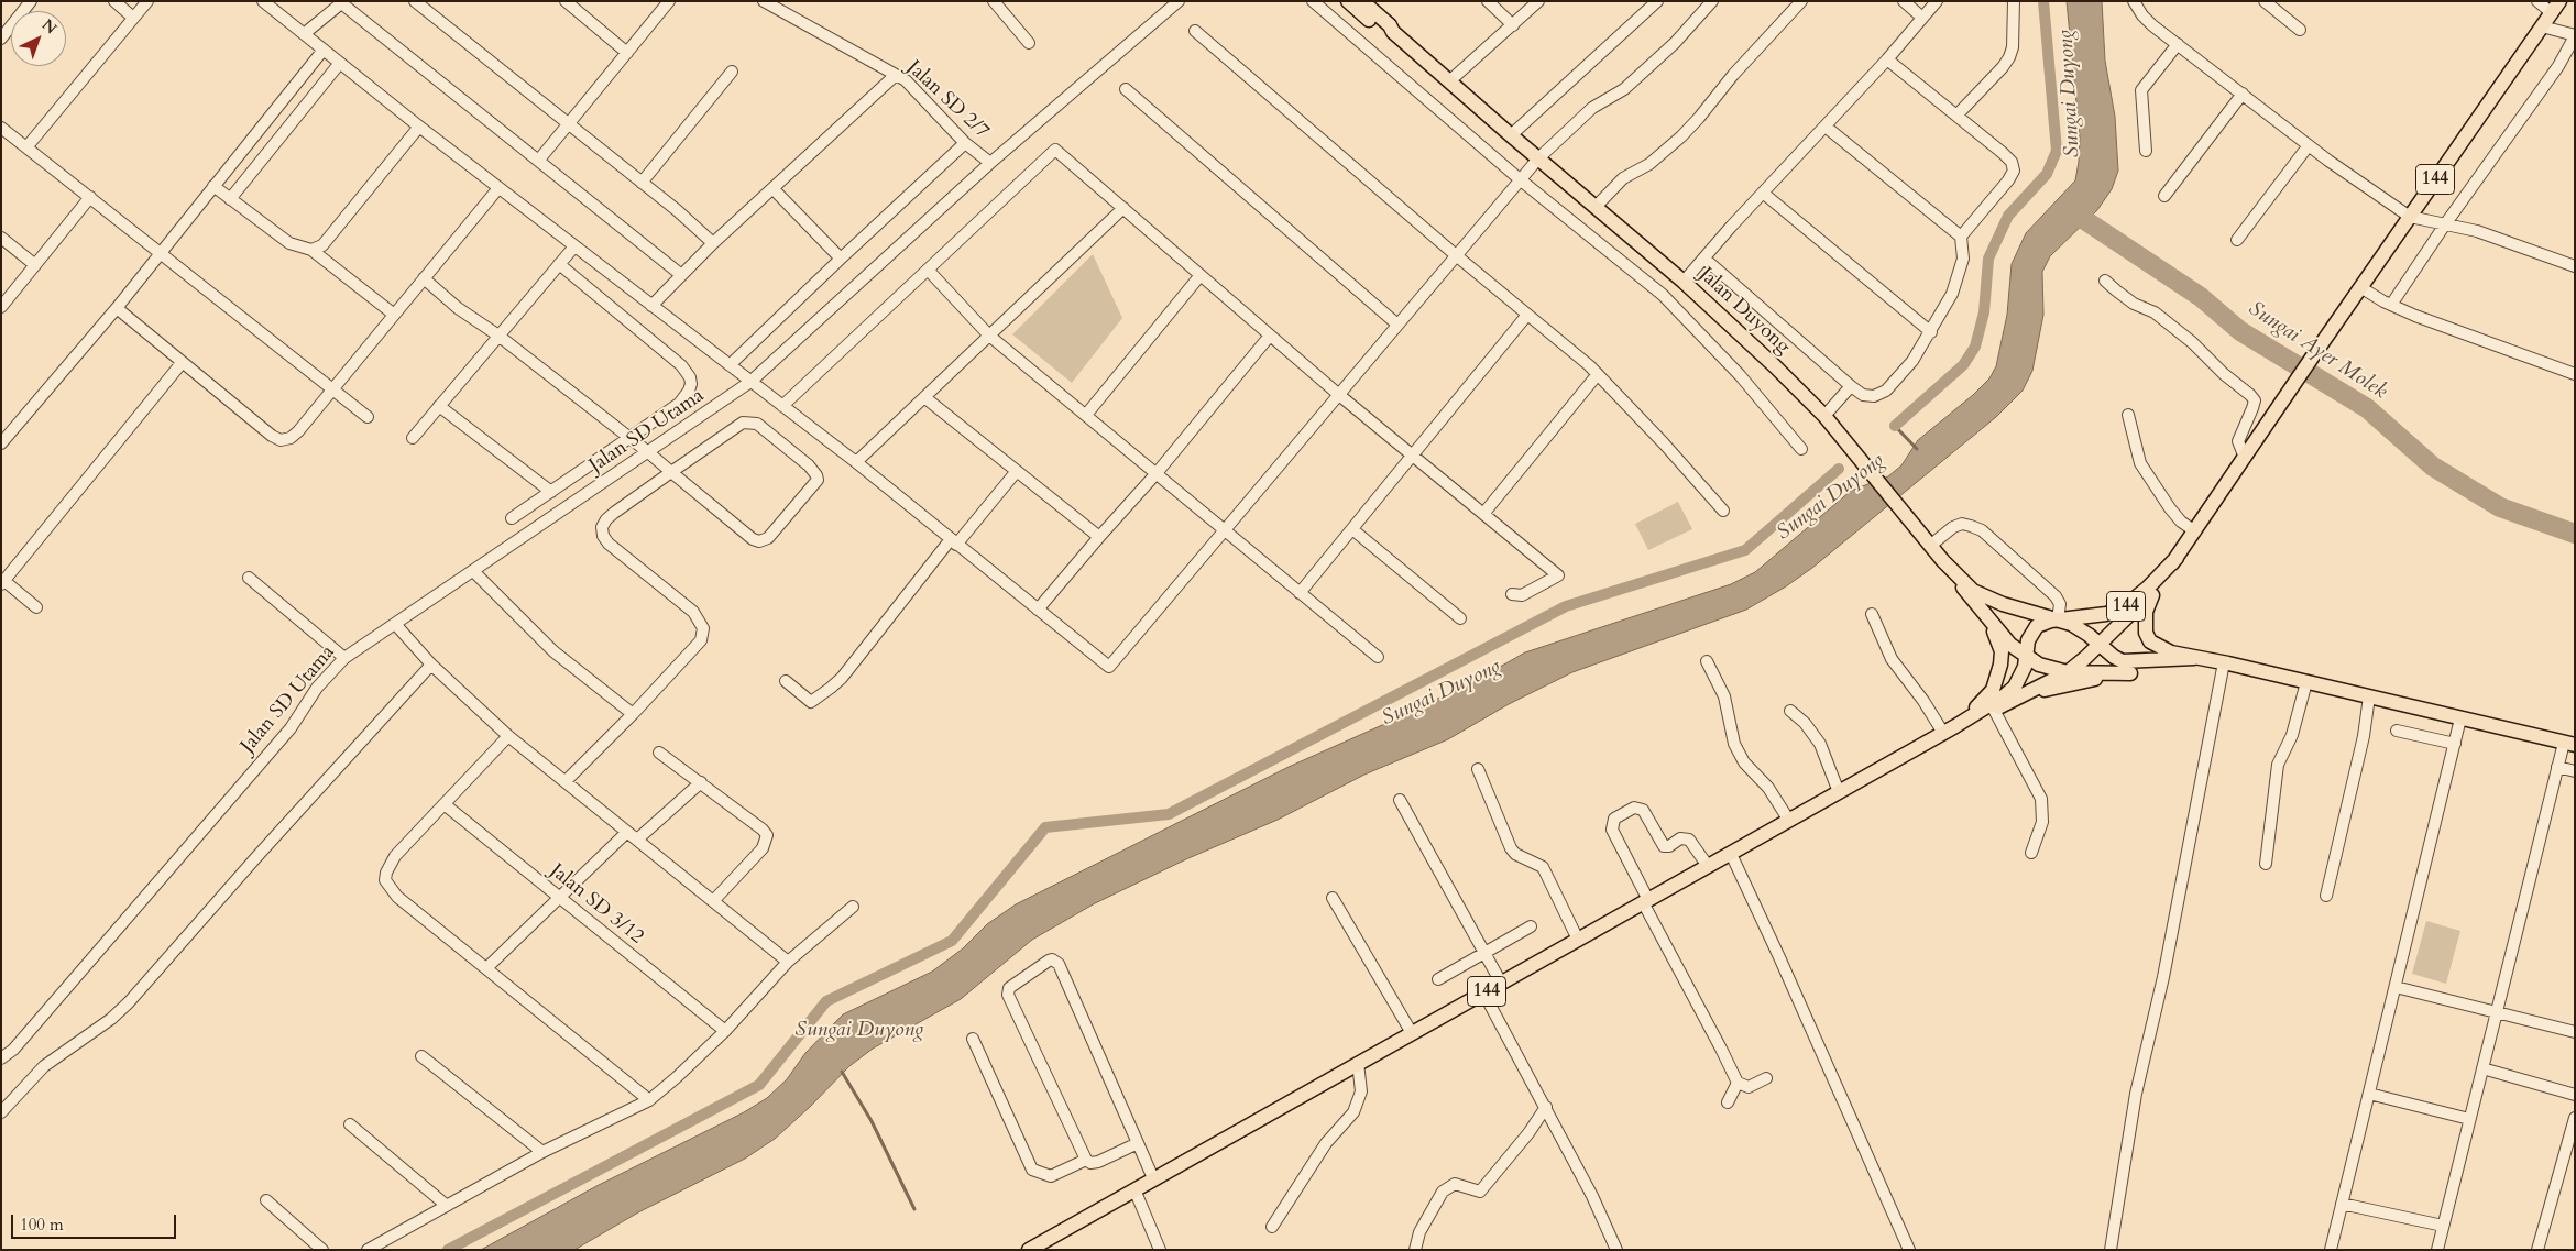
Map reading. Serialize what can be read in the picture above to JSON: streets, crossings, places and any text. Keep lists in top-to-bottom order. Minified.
{"streets":{"main road":["144","Jalan Duyong"],"street":["Jalan SD 2/7","Jalan SD Utama","Jalan SD 3/12"]},"crossings":[["Jalan SD 2/7","Jalan SD Utama"],["144","Jalan Duyong"]],"water":["Sungai Duyong","Sungai Ayer Molek"],"scale_bar":"100 m","north":"top right"}
